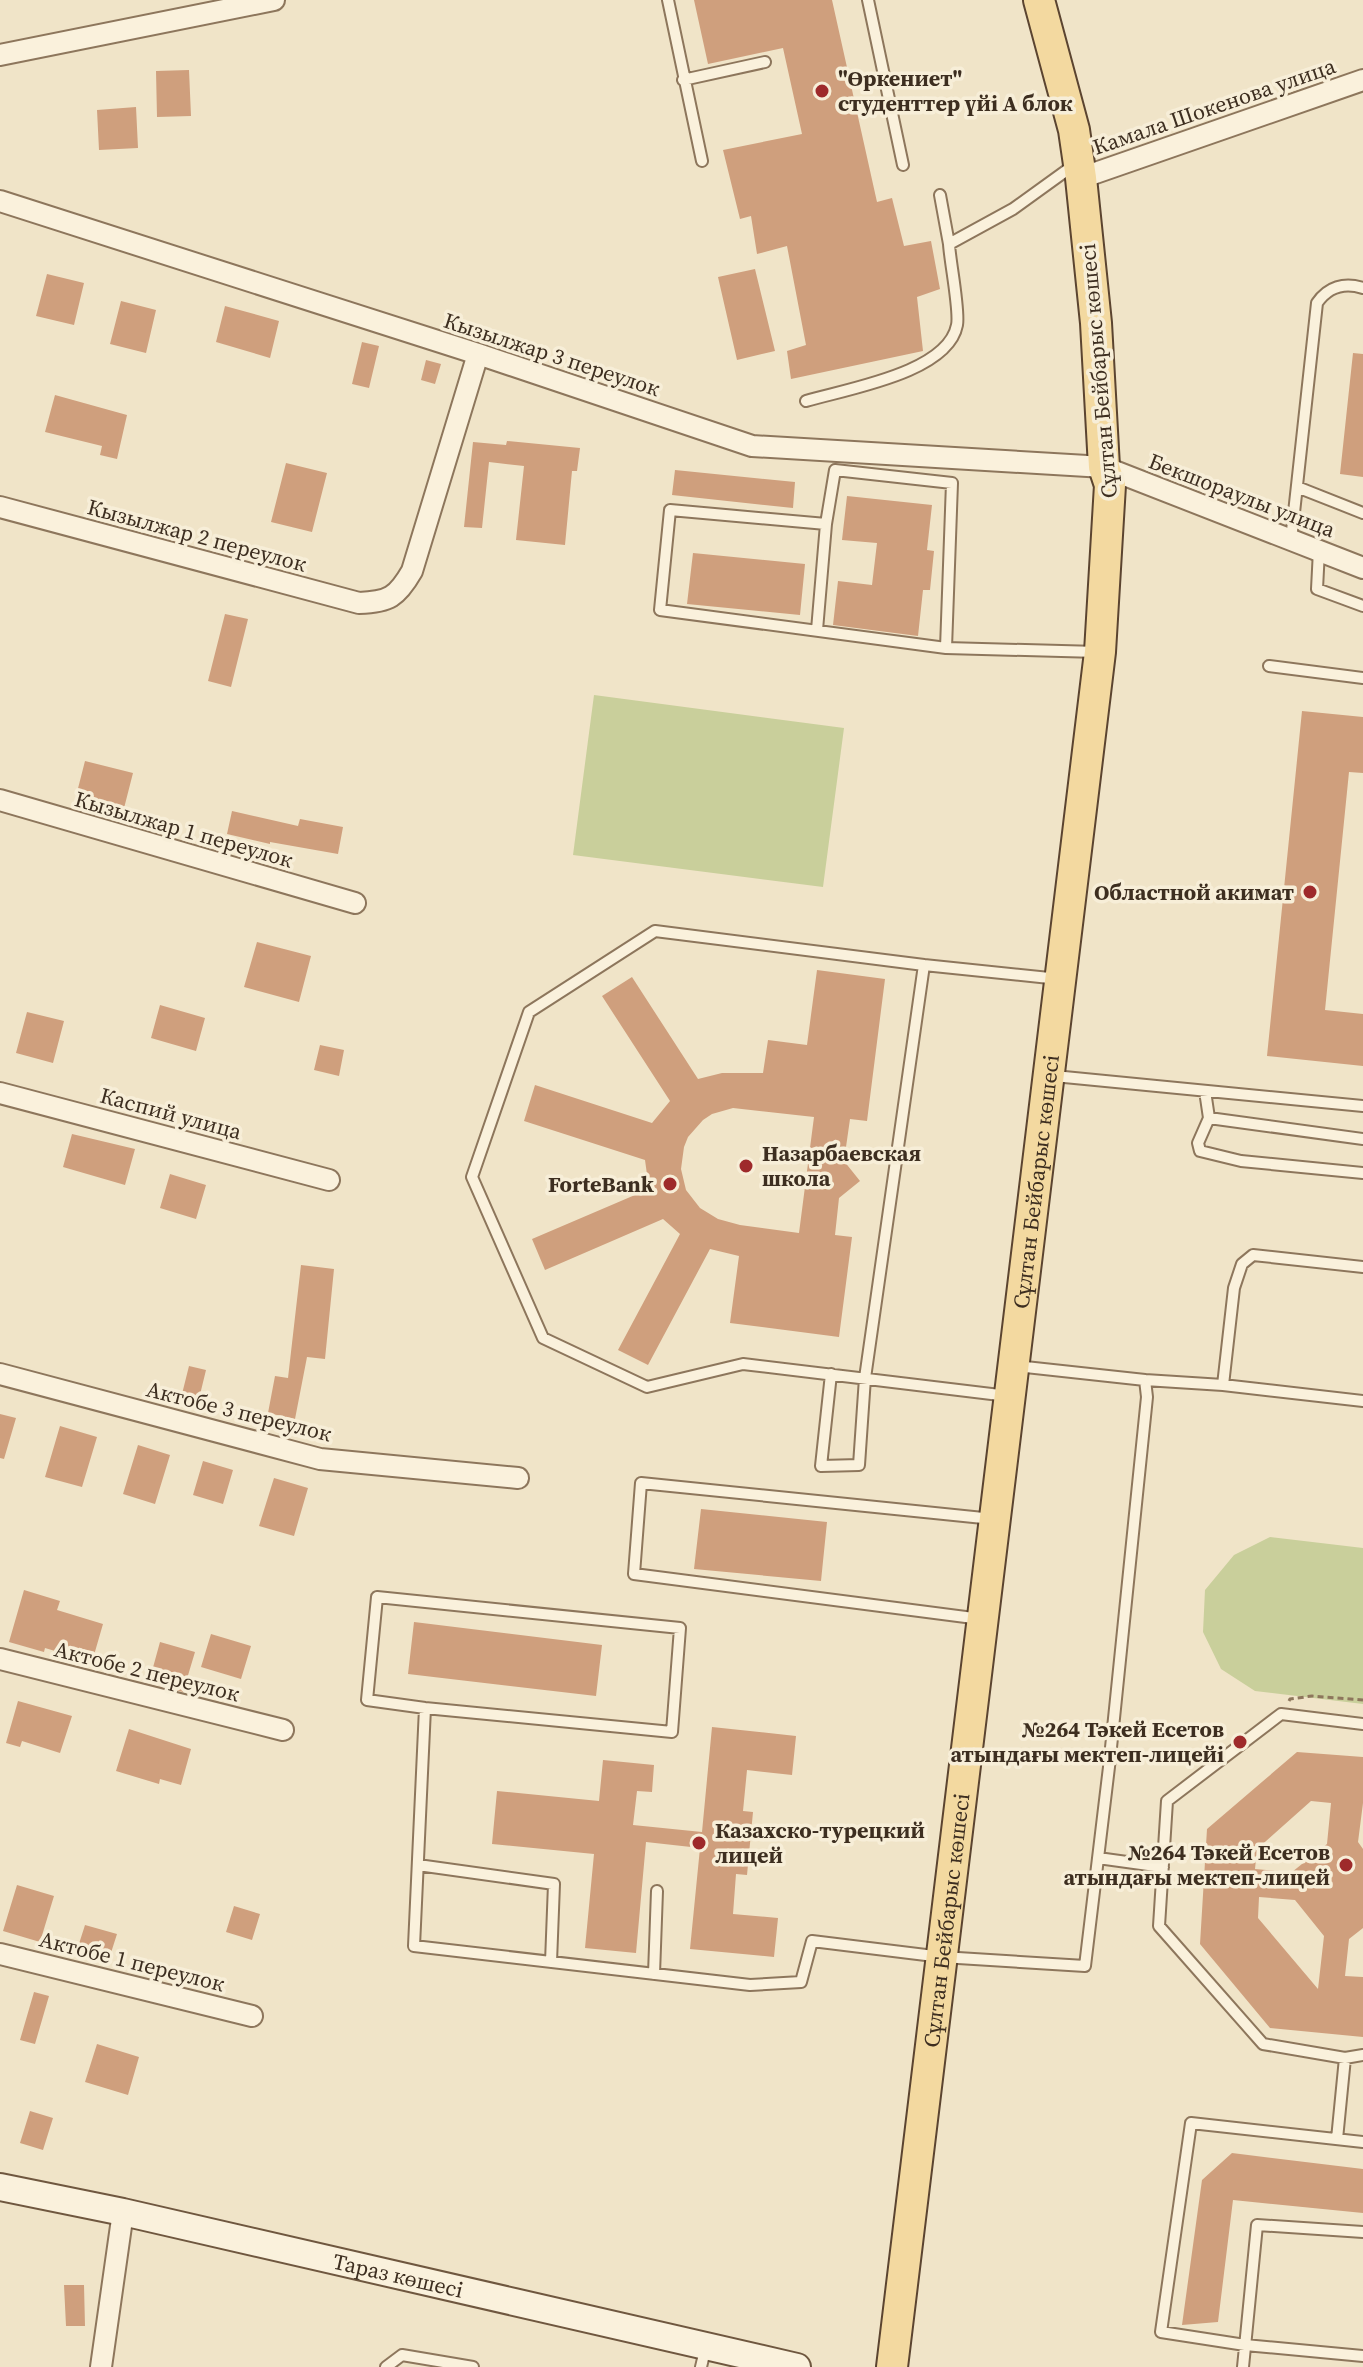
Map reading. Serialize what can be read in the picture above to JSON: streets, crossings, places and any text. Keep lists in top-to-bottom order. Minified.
{"streets":{"main road":["Сұлтан Бейбарыс көшесі"],"street":["Камала Шокенова улица","Кызылжар 3 переулок","Бекшораулы улица","Кызылжар 2 переулок","Кызылжар 1 переулок","Каспий улица","Актобе 3 переулок","Актобе 2 переулок","Актобе 1 переулок","Тараз көшесі"]},"crossings":[["Камала Шокенова улица","Сұлтан Бейбарыс көшесі"],["Кызылжар 3 переулок","Сұлтан Бейбарыс көшесі"],["Кызылжар 3 переулок","Бекшораулы улица"],["Кызылжар 3 переулок","Кызылжар 2 переулок"],["Сұлтан Бейбарыс көшесі","Бекшораулы улица"]],"places":["\"Өркениет\" студенттер үйі А блок","Областной акимат","Назарбаевская школа","ForteBank","№264 Тәкей Есетов атындағы мектеп-лицейі","Казахско-турецкий лицей","№264 Тәкей Есетов атындағы мектеп-лицей"]}
